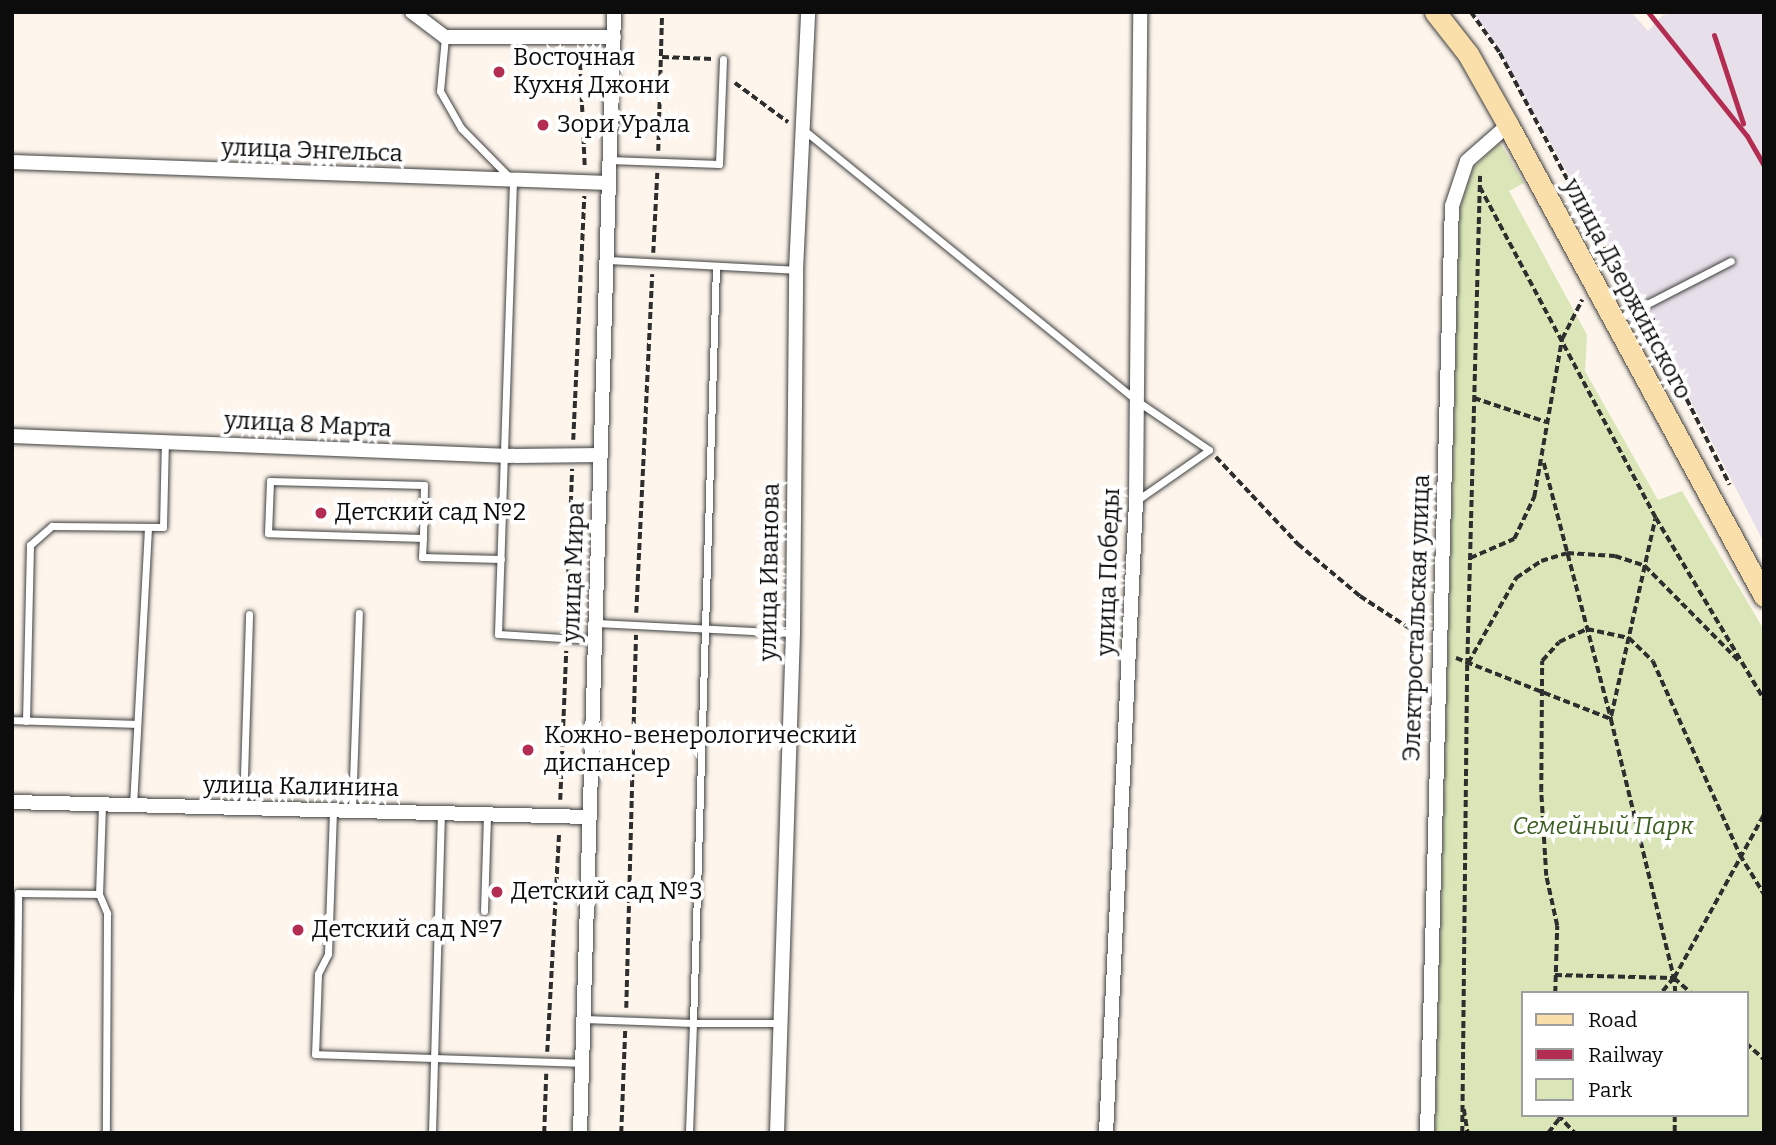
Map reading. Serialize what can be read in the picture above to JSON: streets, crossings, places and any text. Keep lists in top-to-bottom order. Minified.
{"streets":{"main road":["улица Дзержинского"],"street":["улица Энгельса","улица 8 Марта","улица Мира","улица Иванова","улица Победы","Электростальская улица","улица Калинина"]},"crossings":[["улица Энгельса","улица Мира"],["улица Дзержинского","Электростальская улица"],["улица 8 Марта","улица Мира"],["улица Мира","улица Калинина"]],"parks":["Семейный Парк"],"places":["Восточная Кухня Джони","Зори Урала","Детский сад №2","Кожно-венерологический диспансер","Детский сад №3","Детский сад №7"],"legend":["Road","Railway","Park"]}
